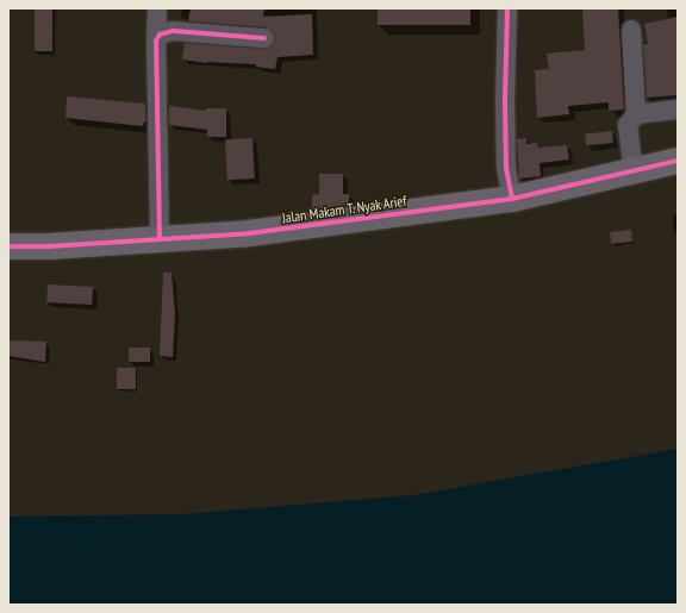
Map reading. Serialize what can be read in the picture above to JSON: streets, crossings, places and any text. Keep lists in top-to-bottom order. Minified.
{"streets":{"street":["Jalan Makam T. Nyak Arief"]}}
